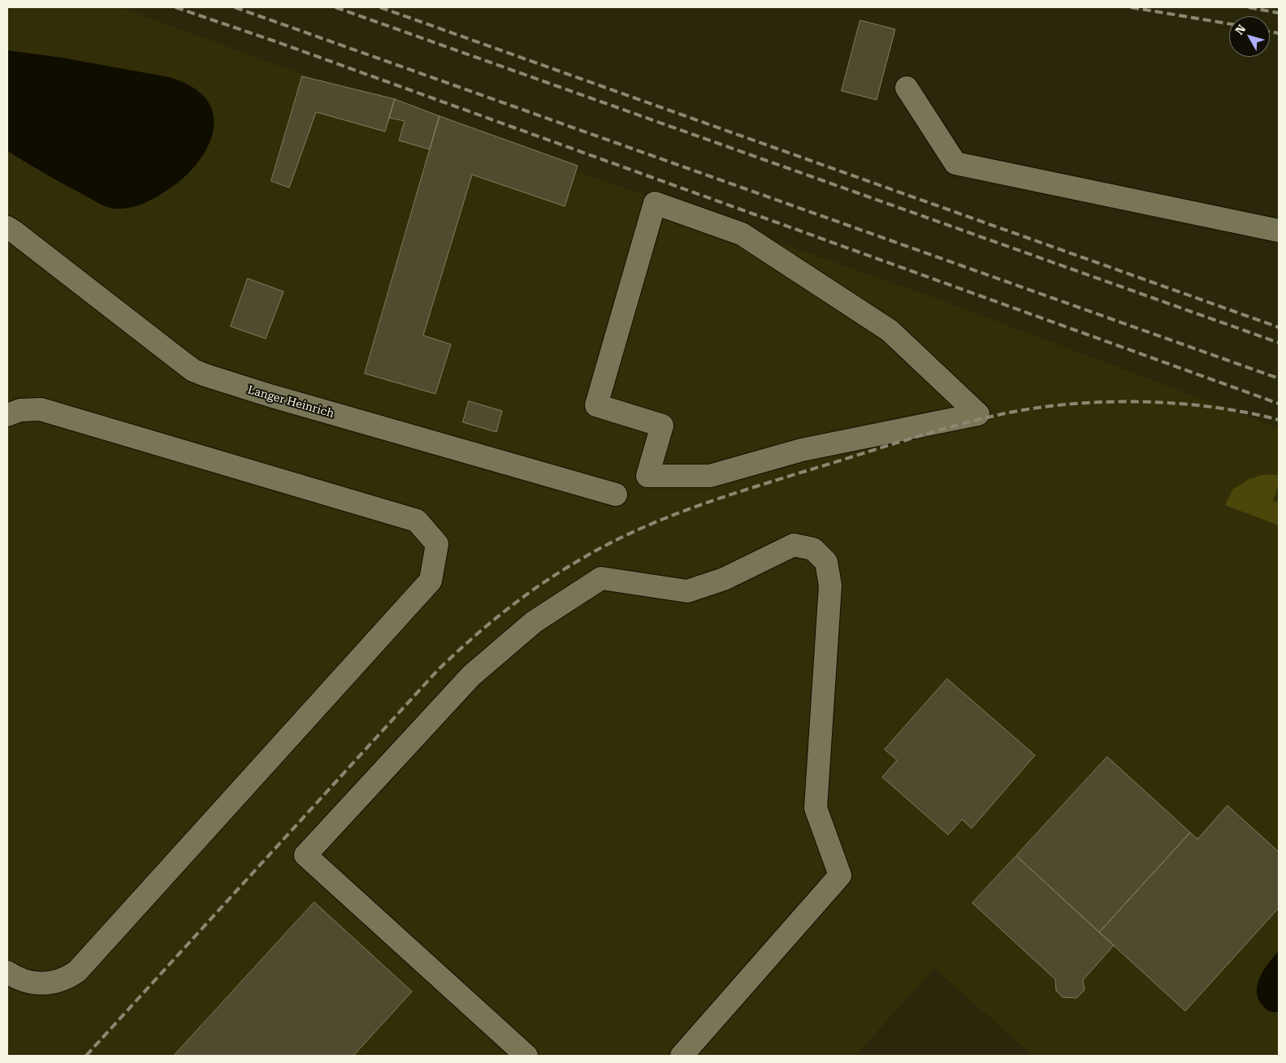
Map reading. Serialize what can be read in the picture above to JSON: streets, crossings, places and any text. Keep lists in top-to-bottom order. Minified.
{"streets":{"street":["Langer Heinrich"]},"north":"top left"}
